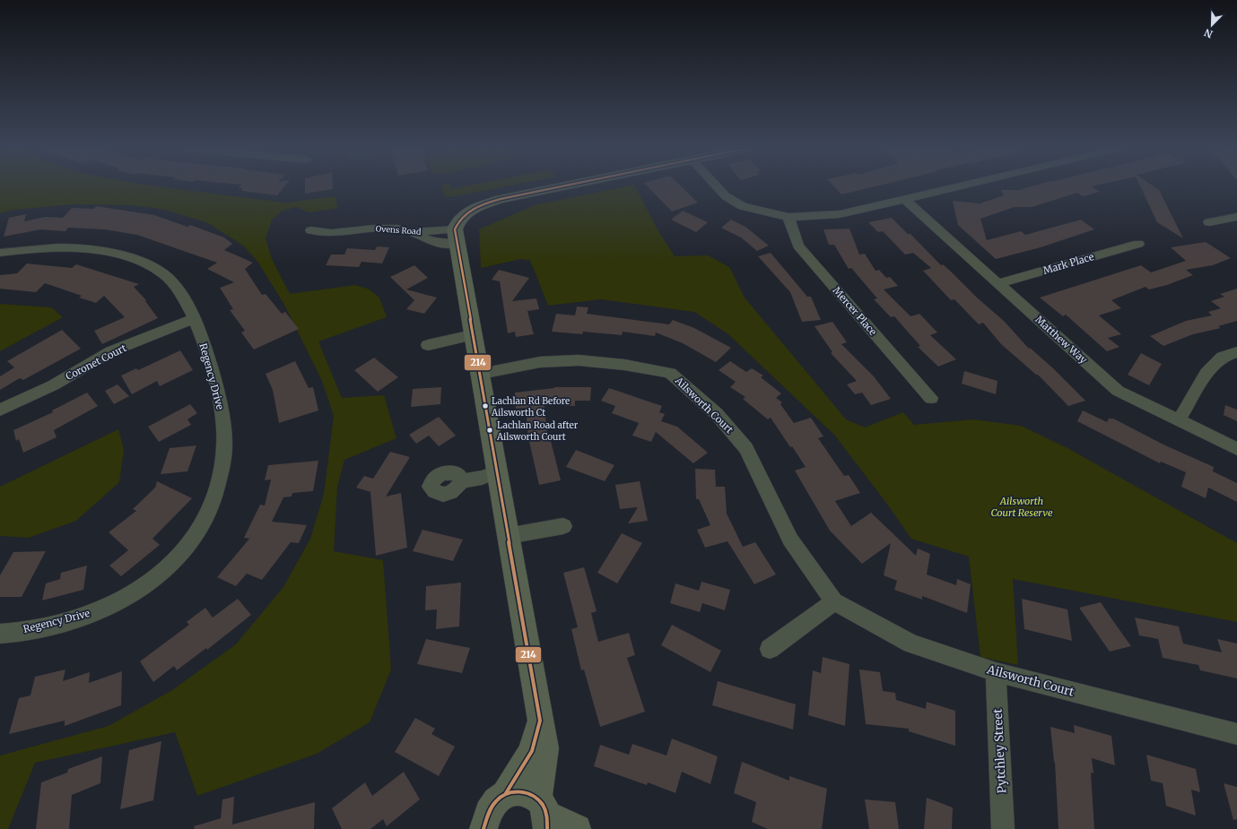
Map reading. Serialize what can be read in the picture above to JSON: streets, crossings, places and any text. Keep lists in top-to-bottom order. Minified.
{"streets":{"street":["Ovens Road","Mark Place","Mercer Place","Matthew Way","Coronet Court","Regency Drive","Ailsworth Court","Pytchley Street"]},"crossings":[["Mark Place","Matthew Way"],["Coronet Court","Regency Drive"],["Ailsworth Court","Pytchley Street"]],"parks":["Ailsworth Court Reserve"],"places":["Lachlan Rd Before Ailsworth Ct","Lachlan Road after Ailsworth Court"],"lines":["transit line 214"],"north":"bottom left"}
